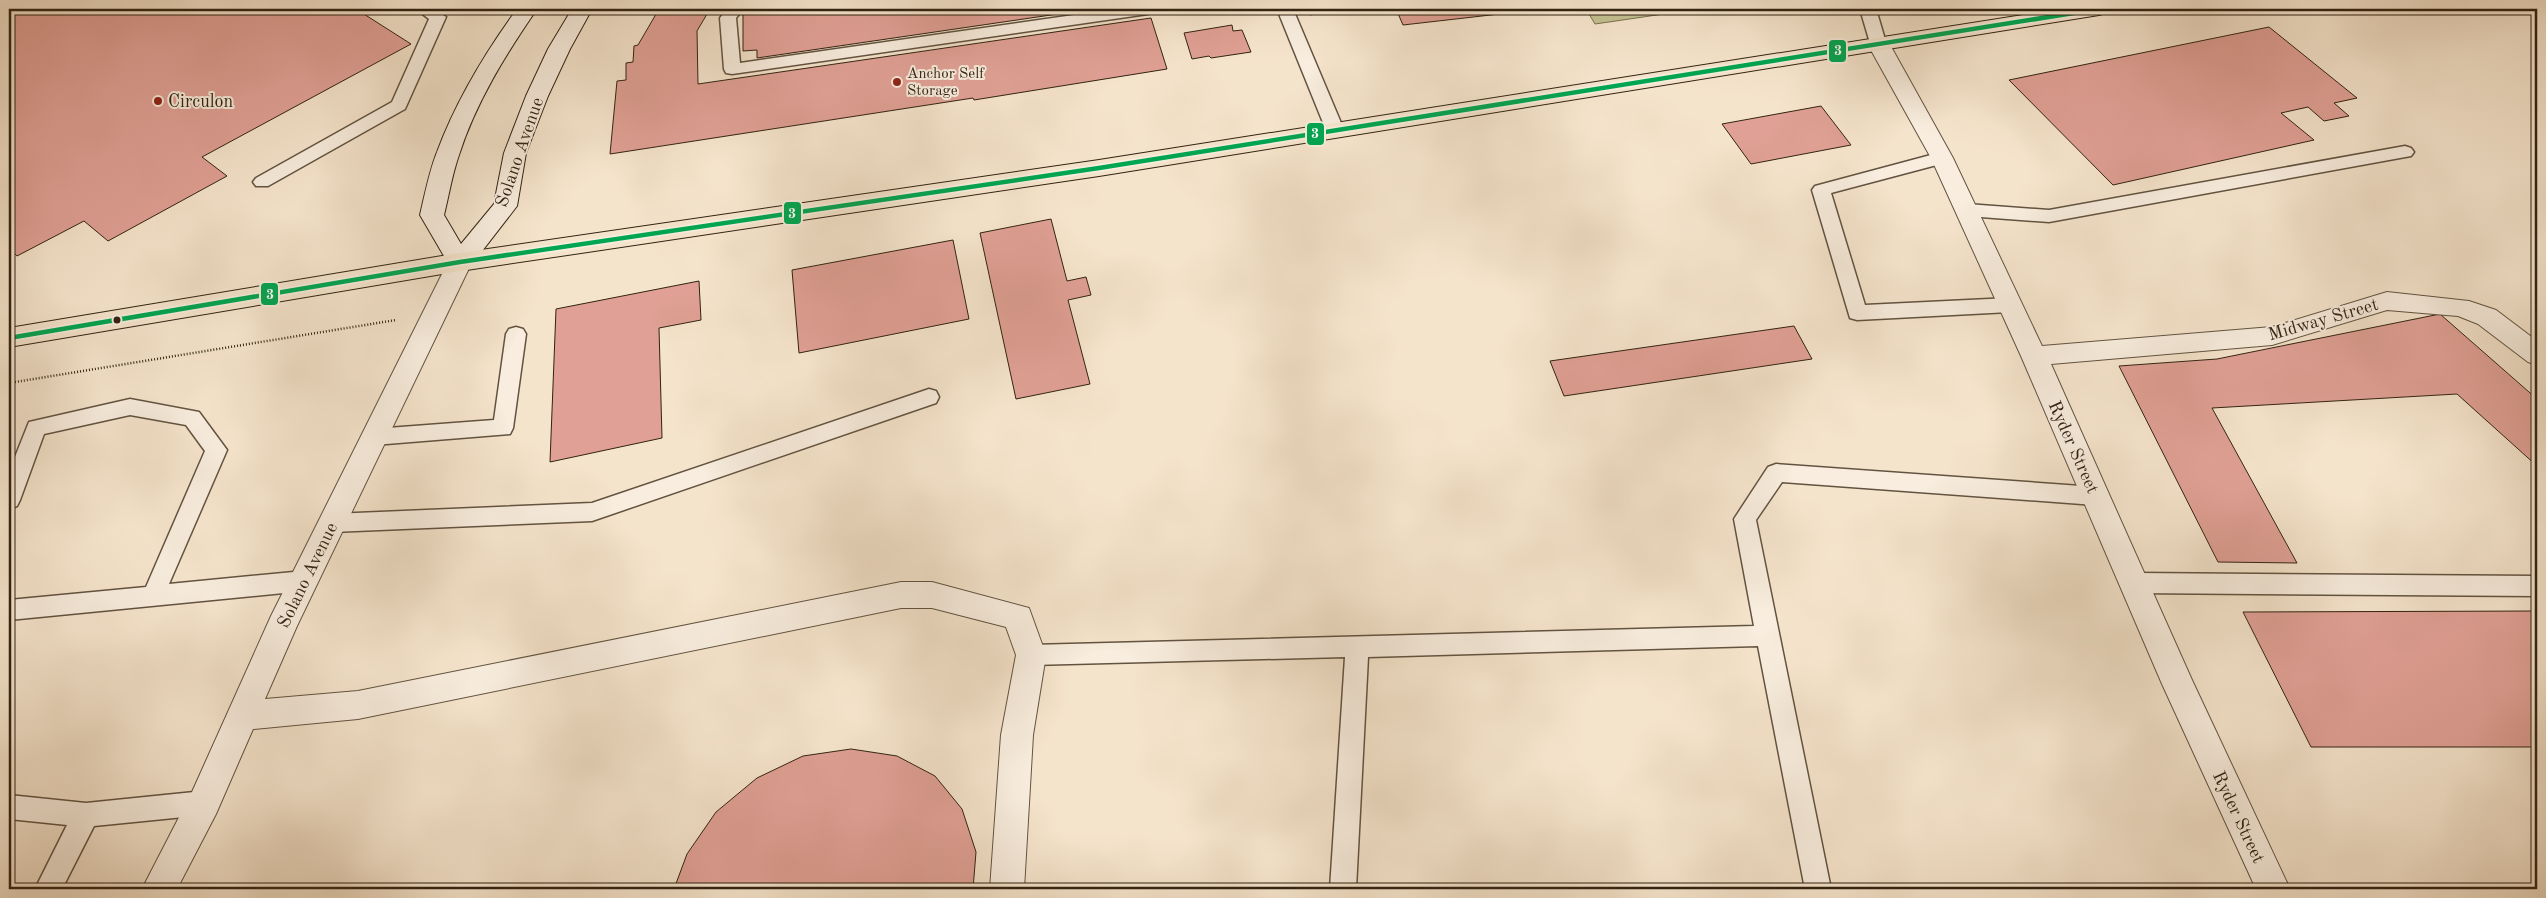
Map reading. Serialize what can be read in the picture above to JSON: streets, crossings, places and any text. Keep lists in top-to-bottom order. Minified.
{"streets":{"street":["Solano Avenue","Midway Street","Ryder Street"]},"crossings":[["Midway Street","Ryder Street"]],"places":["Anchor Self Storage","Circulon"],"lines":["transit line 3"]}
